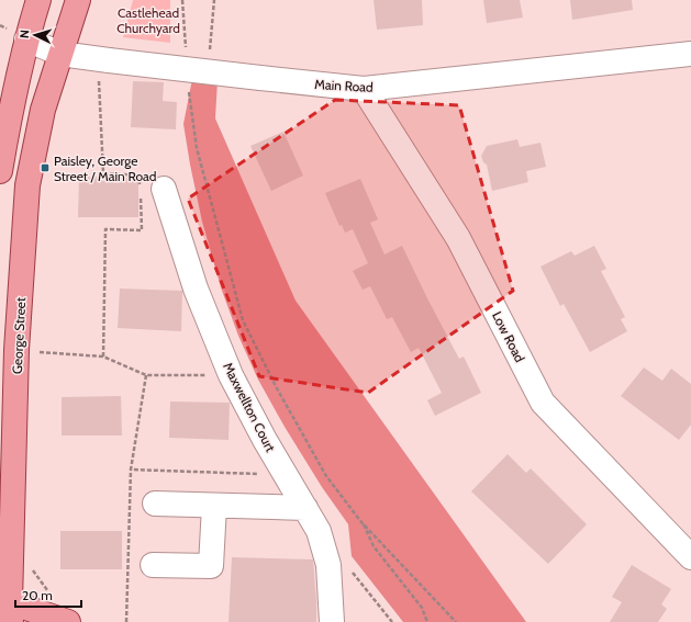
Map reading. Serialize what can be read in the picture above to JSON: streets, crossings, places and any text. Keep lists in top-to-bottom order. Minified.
{"streets":{"main road":["George Street"],"street":["Main Road","Low Road","Maxwellton Court"]},"crossings":[["Main Road","George Street"],["Main Road","Low Road"]],"parks":["Castlehead Churchyard"],"places":{"transit":["Paisley, George Street / Main Road"]},"scale_bar":"20 m","north":"left"}
